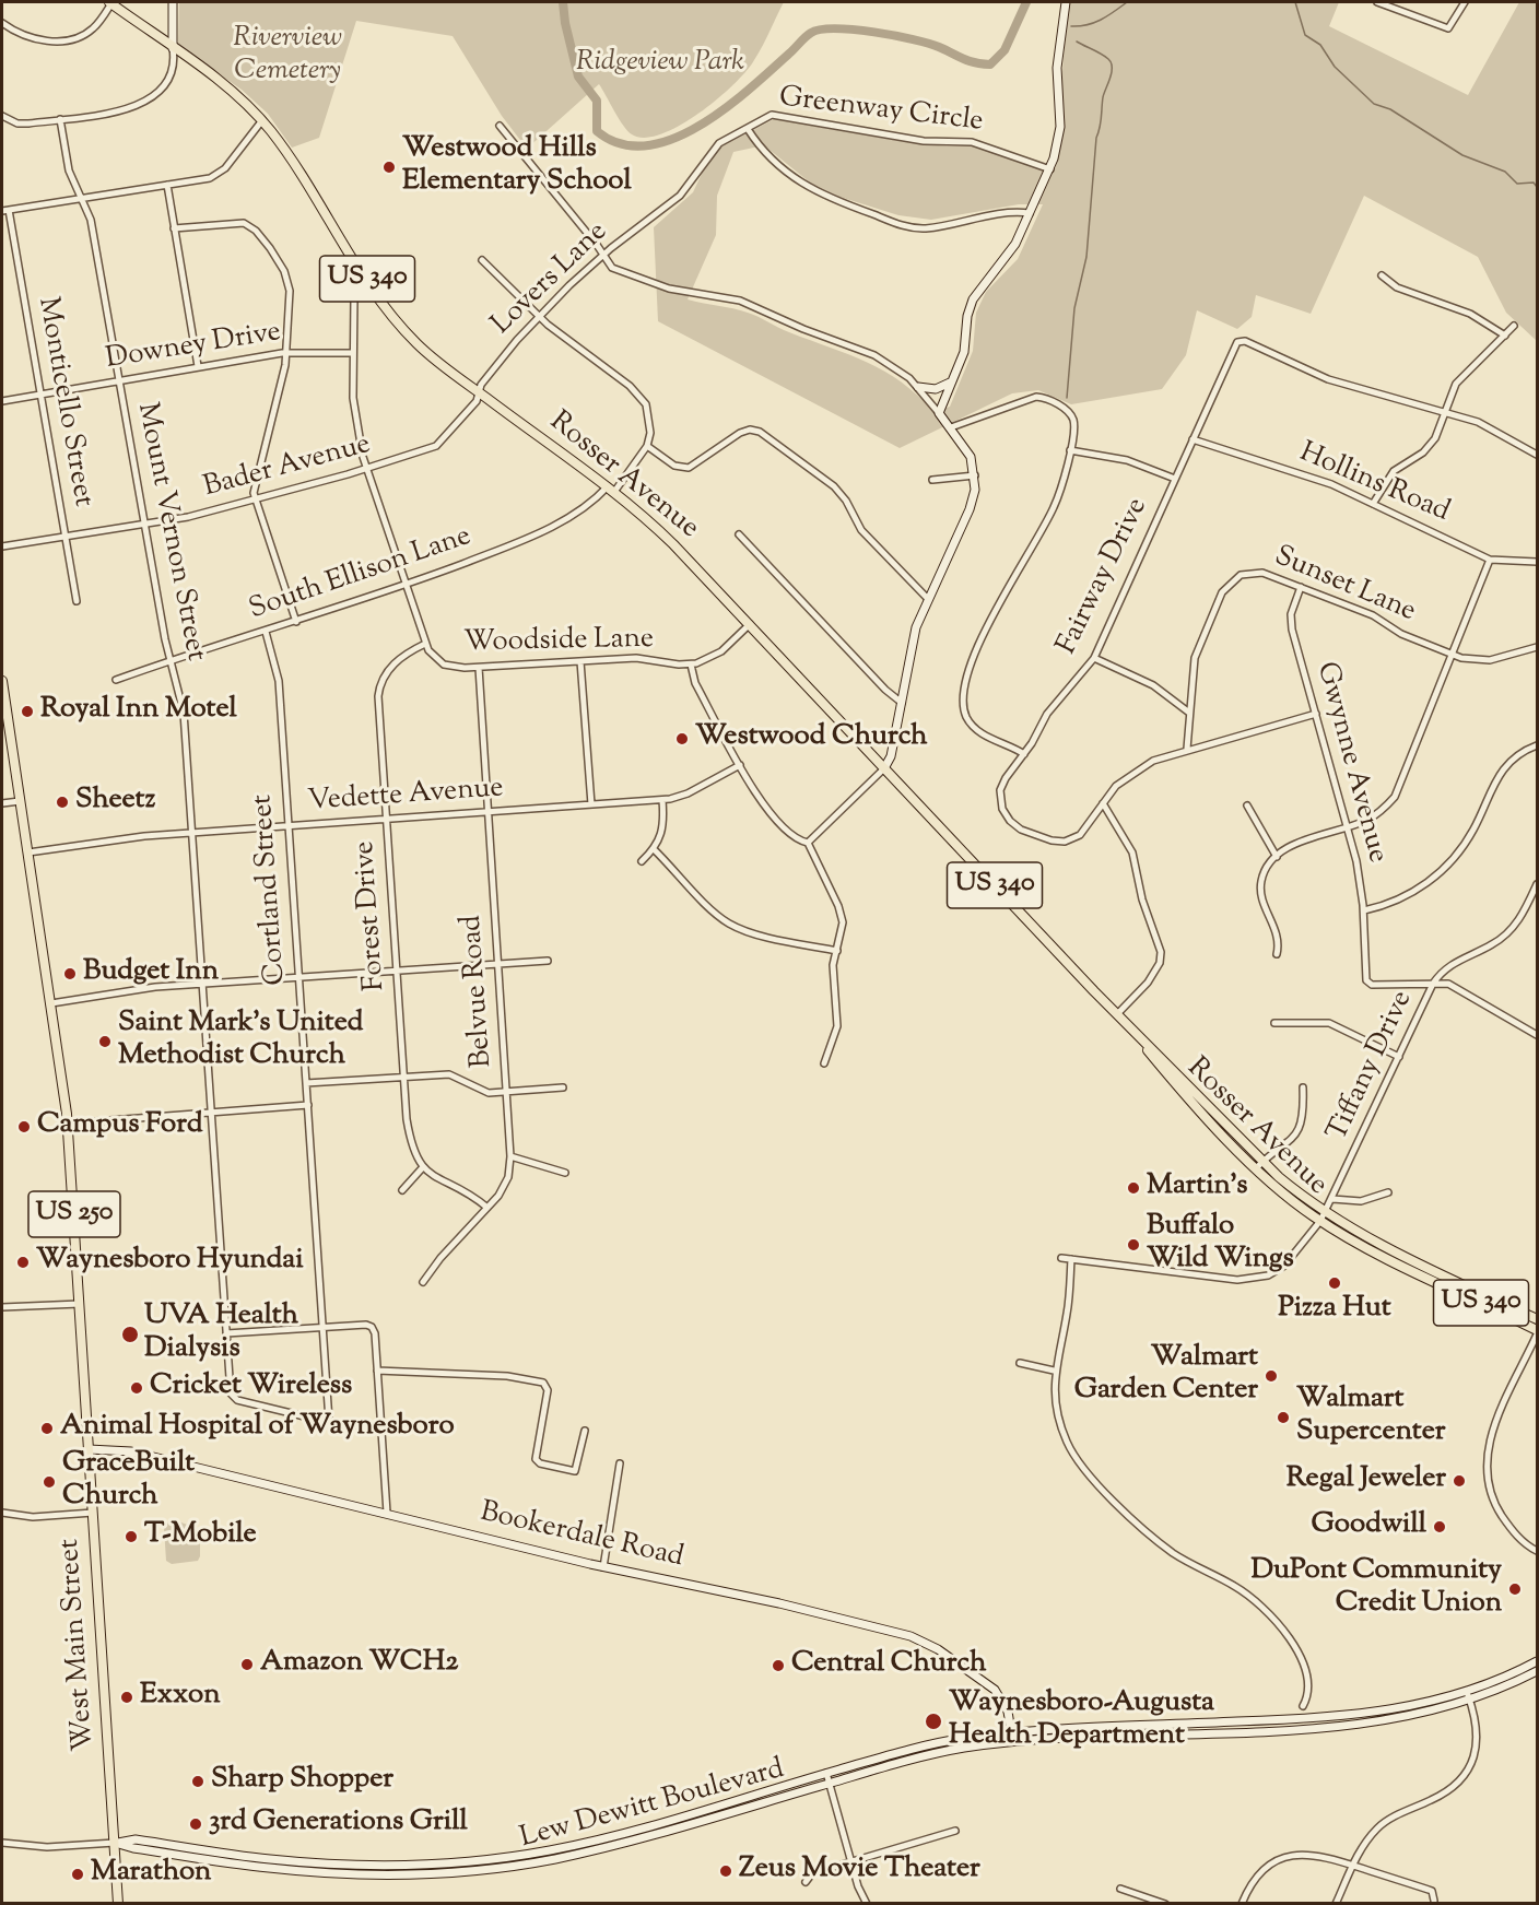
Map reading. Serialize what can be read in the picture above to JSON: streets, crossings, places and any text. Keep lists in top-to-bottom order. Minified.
{"streets":{"main road":["US 340","Rosser Avenue","US 250","Bookerdale Road","West Main Street","Lew Dewitt Boulevard"],"street":["Greenway Circle","Lovers Lane","Downey Drive","Monticello Street","Bader Avenue","Hollins Road","Mount Vernon Street","South Ellison Lane","Fairway Drive","Sunset Lane","Woodside Lane","Gwynne Avenue","Vedette Avenue","Cortland Street","Forest Drive","Belvue Road","Tiffany Drive"]},"crossings":[["Greenway Circle","Lovers Lane"],["Lovers Lane","Bader Avenue"],["Lovers Lane","Rosser Avenue"],["Downey Drive","Monticello Street"],["Downey Drive","Mount Vernon Street"],["Monticello Street","Bader Avenue"],["Bader Avenue","Rosser Avenue"],["Bader Avenue","Mount Vernon Street"],["Rosser Avenue","South Ellison Lane"],["Rosser Avenue","Woodside Lane"],["Rosser Avenue","Tiffany Drive"],["Hollins Road","Fairway Drive"],["Mount Vernon Street","South Ellison Lane"],["Mount Vernon Street","Vedette Avenue"],["Mount Vernon Street","Cortland Street"],["South Ellison Lane","Woodside Lane"],["South Ellison Lane","Cortland Street"],["Fairway Drive","Sunset Lane"],["Fairway Drive","Gwynne Avenue"],["Sunset Lane","Gwynne Avenue"],["Woodside Lane","Forest Drive"],["Woodside Lane","Belvue Road"],["Gwynne Avenue","Tiffany Drive"],["Vedette Avenue","Cortland Street"],["Vedette Avenue","Forest Drive"],["Vedette Avenue","Belvue Road"],["Vedette Avenue","West Main Street"],["Bookerdale Road","West Main Street"],["Bookerdale Road","Lew Dewitt Boulevard"],["West Main Street","Lew Dewitt Boulevard"]],"parks":["Riverview Cemetery","Ridgeview Park"],"places":["Westwood Hills Elementary School","Royal Inn Motel","Westwood Church","Sheetz","Budget Inn","Saint Mark's United Methodist Church","Campus Ford","Martin's","Buffalo Wild Wings","Waynesboro Hyundai","Pizza Hut","UVA Health Dialysis","Walmart Garden Center","Cricket Wireless","Walmart Supercenter","Animal Hospital of Waynesboro","Regal Jeweler","GraceBuilt Church","Goodwill","T-Mobile","DuPont Community Credit Union","Amazon WCH2","Central Church","Exxon","Waynesboro-Augusta Health Department","Sharp Shopper","3rd Generations Grill","Zeus Movie Theater","Marathon"]}
